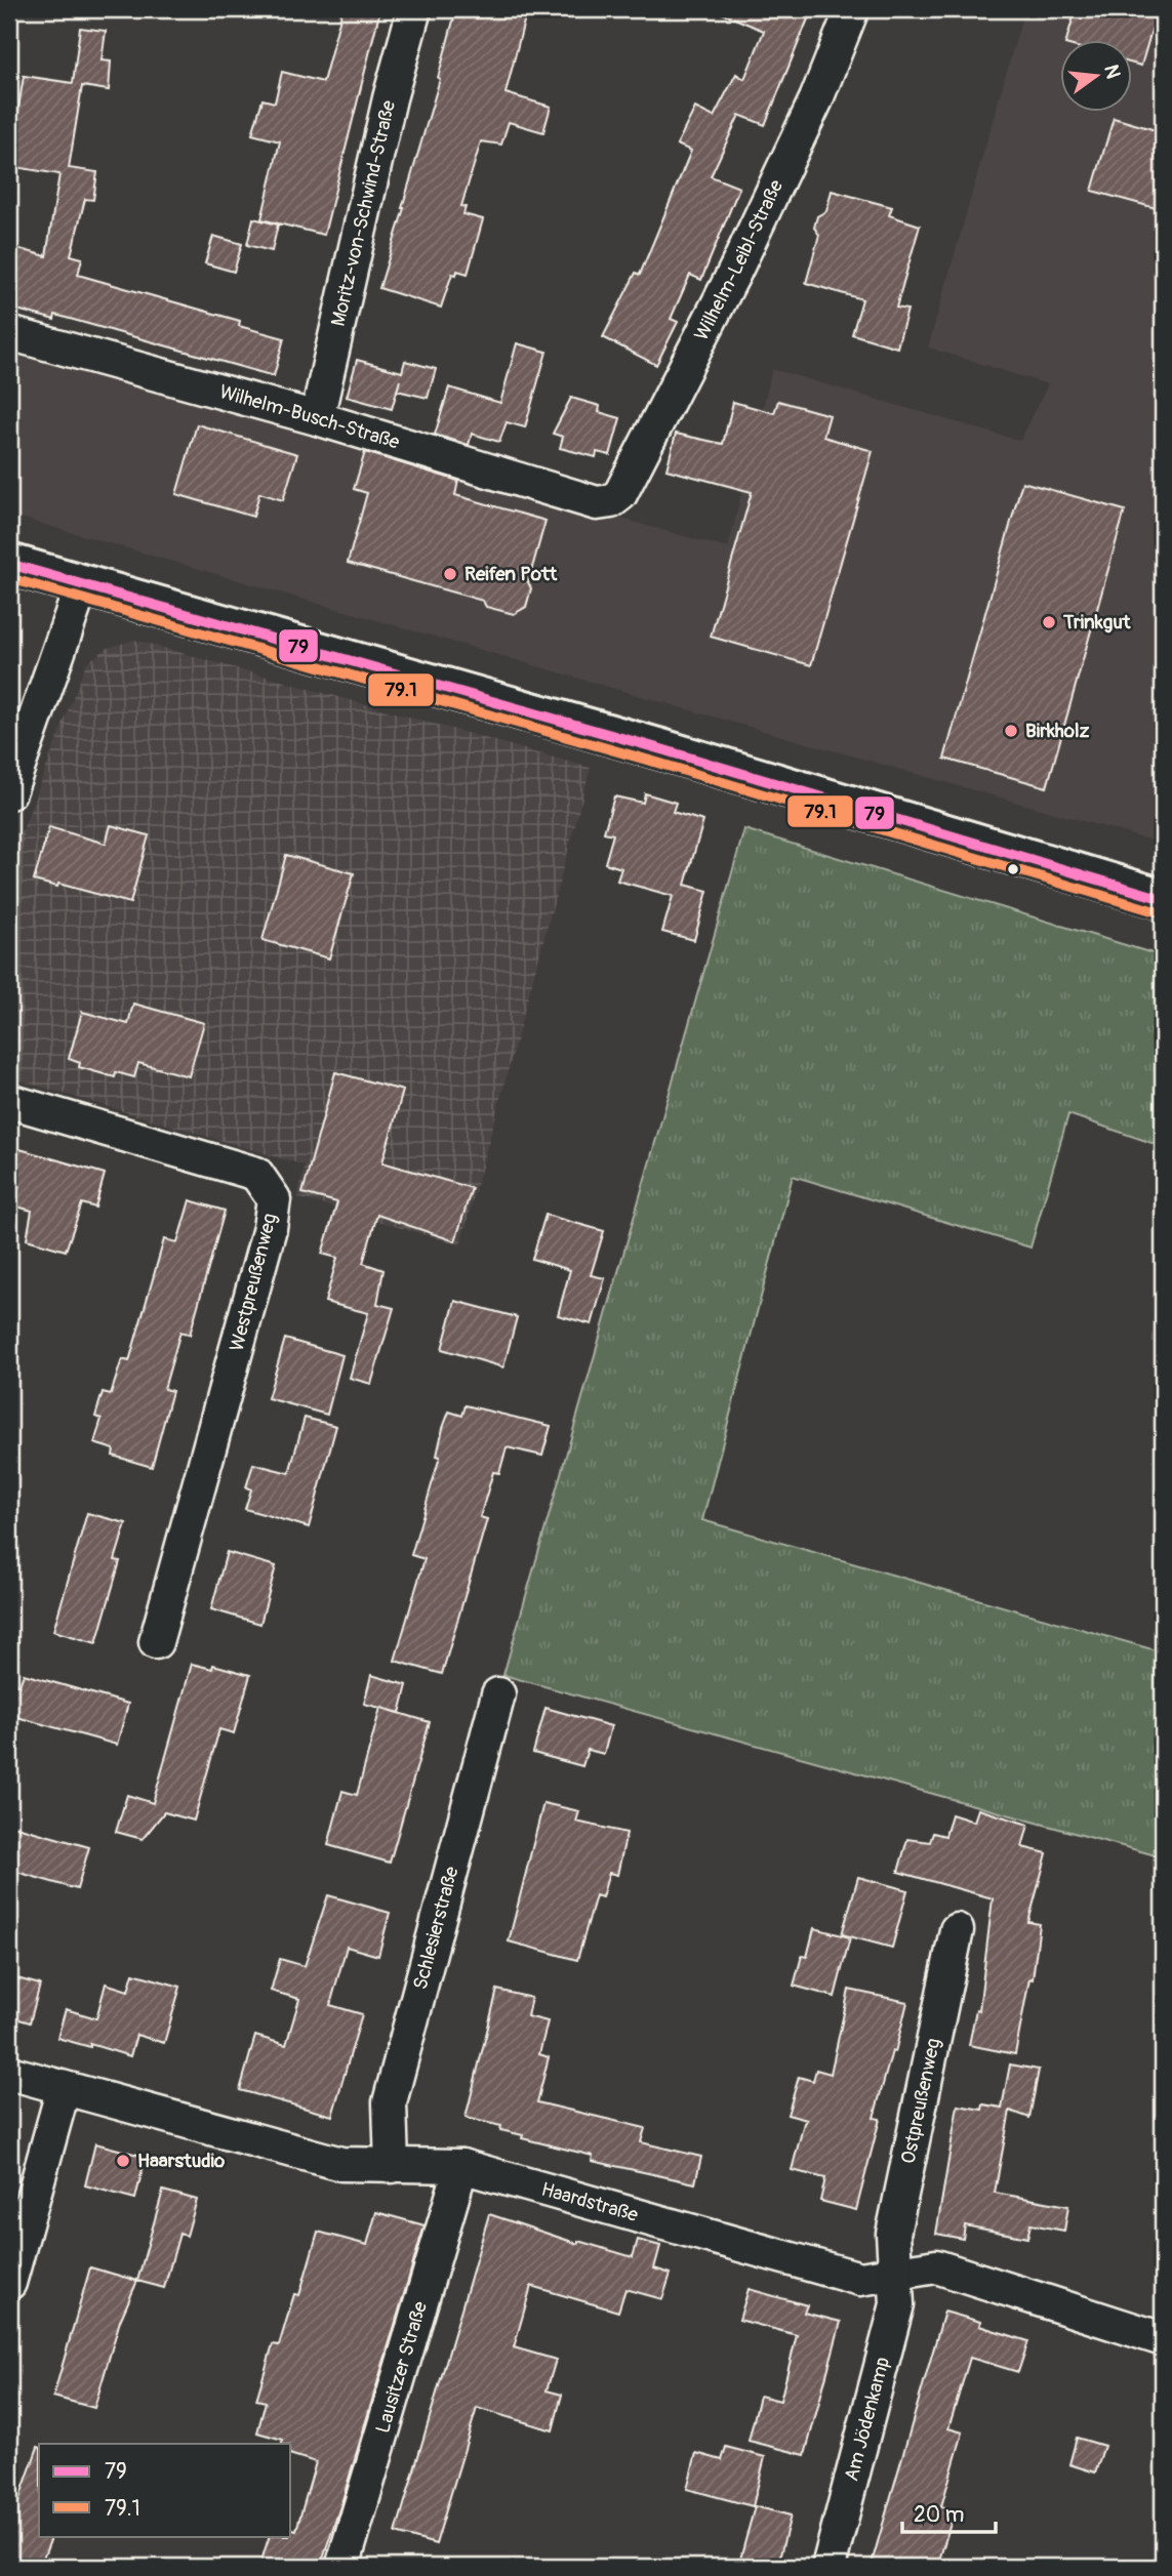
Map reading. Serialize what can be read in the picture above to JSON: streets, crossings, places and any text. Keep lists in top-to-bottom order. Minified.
{"streets":{"street":["Moritz-von-Schwind-Straße","Wilhelm-Leibl-Straße","Wilhelm-Busch-Straße","Westpreußenweg","Schlesierstraße","Ostpreußenweg","Haardstraße","Lausitzer Straße","Am Jödenkamp"]},"crossings":[["Moritz-von-Schwind-Straße","Wilhelm-Busch-Straße"],["Wilhelm-Leibl-Straße","Wilhelm-Busch-Straße"],["Schlesierstraße","Haardstraße"],["Ostpreußenweg","Haardstraße"],["Ostpreußenweg","Am Jödenkamp"],["Haardstraße","Lausitzer Straße"],["Haardstraße","Am Jödenkamp"]],"places":["Reifen Pott","Trinkgut","Birkholz","Haarstudio"],"lines":["transit line 79","transit line 79.1"],"legend":["79","79.1"],"scale_bar":"20 m","north":"right"}
